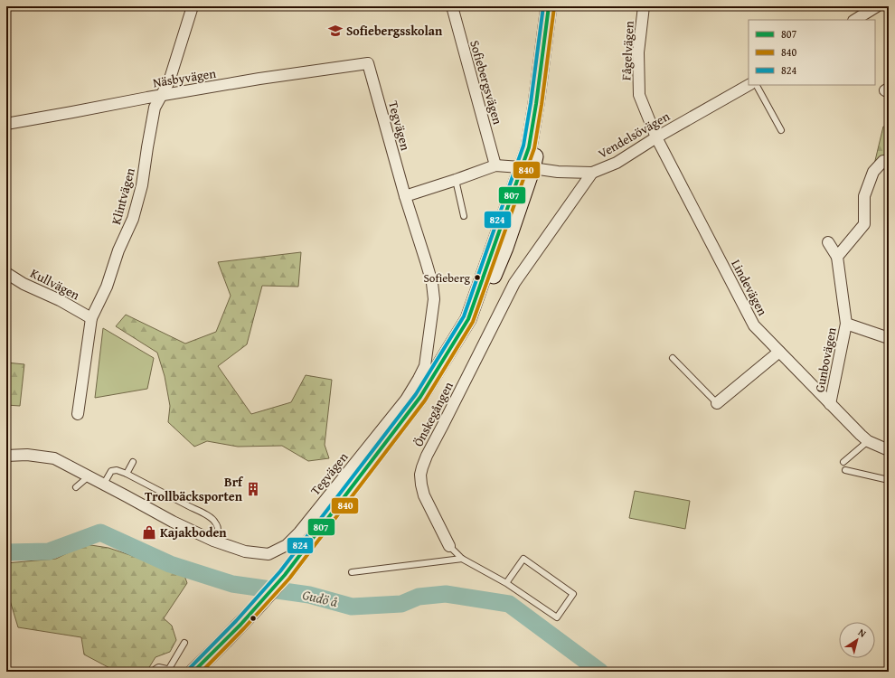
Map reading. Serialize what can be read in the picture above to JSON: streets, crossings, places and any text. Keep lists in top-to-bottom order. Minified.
{"streets":{"street":["Fågelvägen","Näsbyvägen","Sofiebergsvägen","Tegvägen","Vendelsövägen","Klintvägen","Kullvägen","Lindevägen","Gunbovägen","Önskegången"]},"crossings":[["Fågelvägen","Vendelsövägen"],["Fågelvägen","Lindevägen"],["Näsbyvägen","Tegvägen"],["Näsbyvägen","Klintvägen"],["Vendelsövägen","Lindevägen"],["Vendelsövägen","Önskegången"],["Klintvägen","Kullvägen"],["Lindevägen","Gunbovägen"]],"water":["Gudö å"],"places":{"school or university":["Sofiebergsskolan"],"other":["Sofieberg"],"building":["Brf Trollbäcksporten"],"shop":["Kajakboden"]},"lines":["transit line 807","transit line 824","transit line 840"],"legend":["807","840","824"],"north":"top right"}
